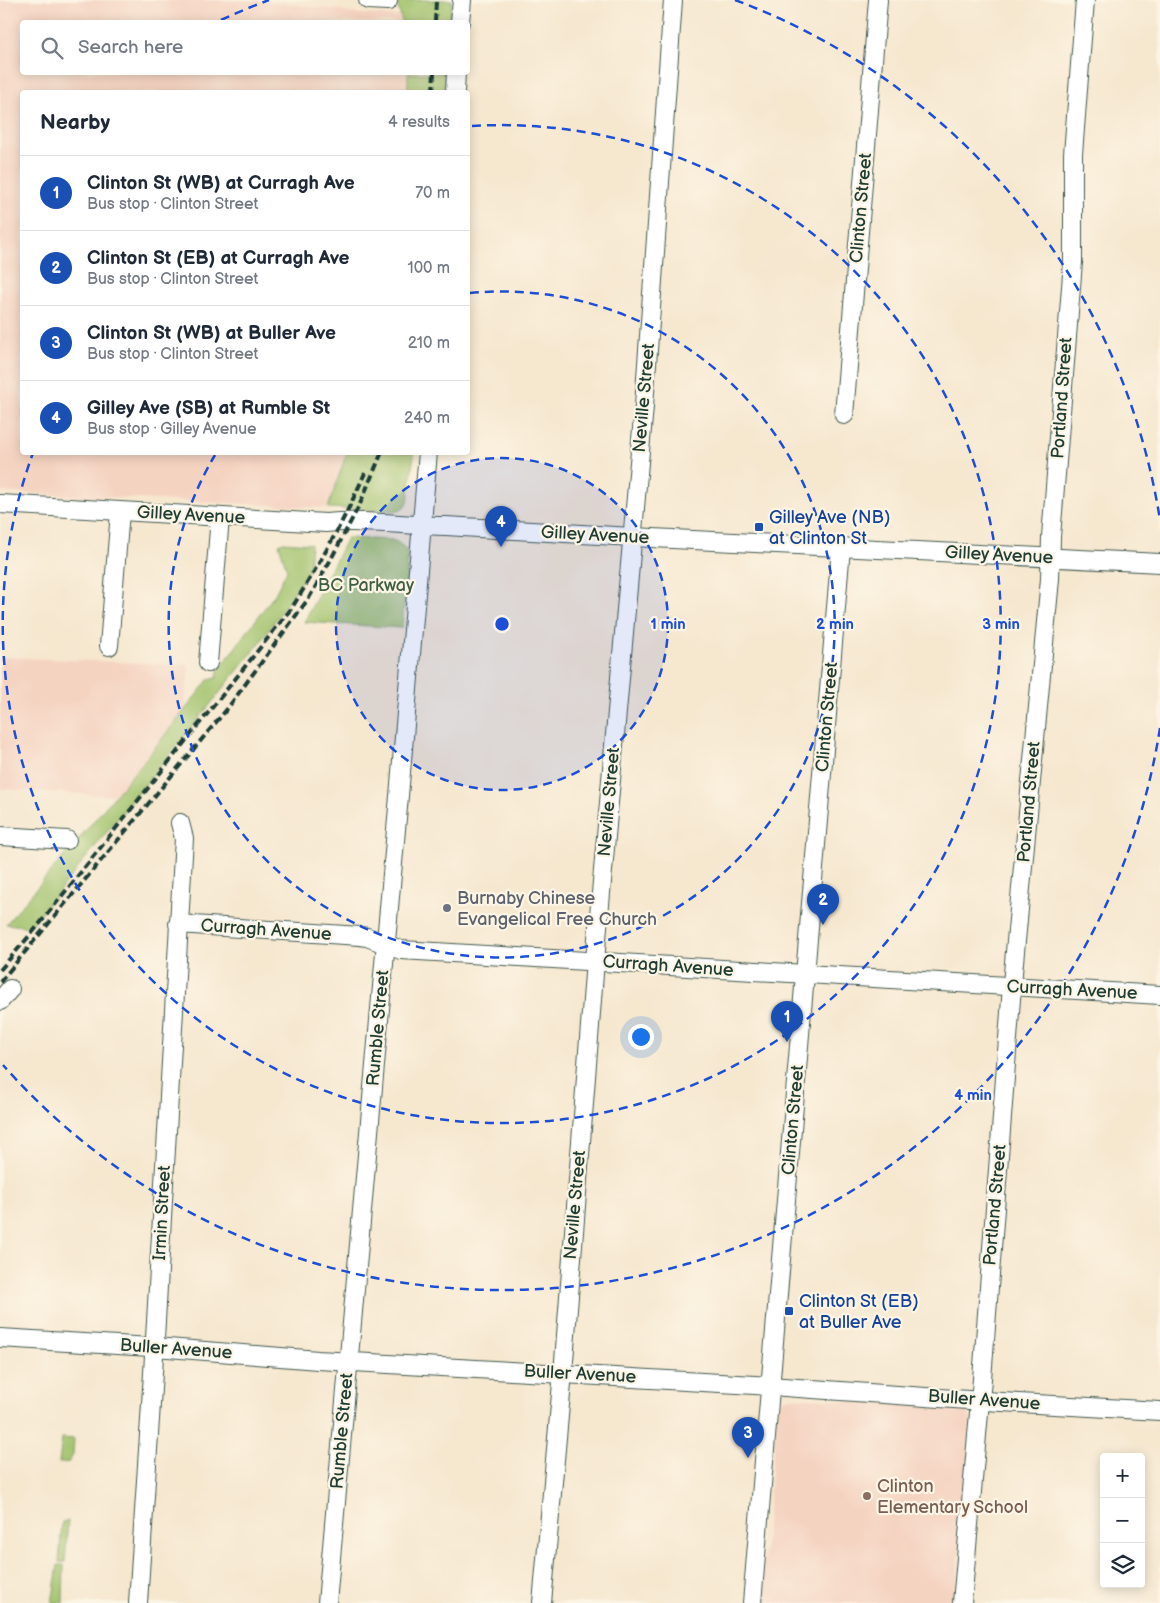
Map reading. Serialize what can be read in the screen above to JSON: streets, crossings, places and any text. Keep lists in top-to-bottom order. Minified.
{"streets":{"street":["Clinton Street","Neville Street","Portland Street","Gilley Avenue","Curragh Avenue","Rumble Street","Irmin Street","Buller Avenue"]},"crossings":[["Clinton Street","Gilley Avenue"],["Clinton Street","Curragh Avenue"],["Clinton Street","Buller Avenue"],["Neville Street","Gilley Avenue"],["Neville Street","Curragh Avenue"],["Neville Street","Buller Avenue"],["Portland Street","Gilley Avenue"],["Portland Street","Curragh Avenue"],["Portland Street","Buller Avenue"],["Gilley Avenue","Rumble Street"],["Curragh Avenue","Rumble Street"],["Curragh Avenue","Irmin Street"],["Rumble Street","Buller Avenue"],["Irmin Street","Buller Avenue"]],"parks":["BC Parkway"],"places":{"transit":["Gilley Ave (NB) at Clinton St","Clinton St (EB) at Buller Ave"],"other":["Burnaby Chinese Evangelical Free Church","Clinton Elementary School"]},"page":{"search":"Search here","heading":["Nearby","4 results"],"list":[{"mark":"1","name":"Clinton St (WB) at Curragh Ave","note":"Bus stop · Clinton Street","value":"70 m"},{"mark":"2","name":"Clinton St (EB) at Curragh Ave","note":"Bus stop · Clinton Street","value":"100 m"},{"mark":"3","name":"Clinton St (WB) at Buller Ave","note":"Bus stop · Clinton Street","value":"210 m"},{"mark":"4","name":"Gilley Ave (SB) at Rumble St","note":"Bus stop · Gilley Avenue","value":"240 m"}],"pins":["4","2","1","3"],"map_buttons":["+","−"]},"rings":["1 min","2 min","3 min","4 min"]}
